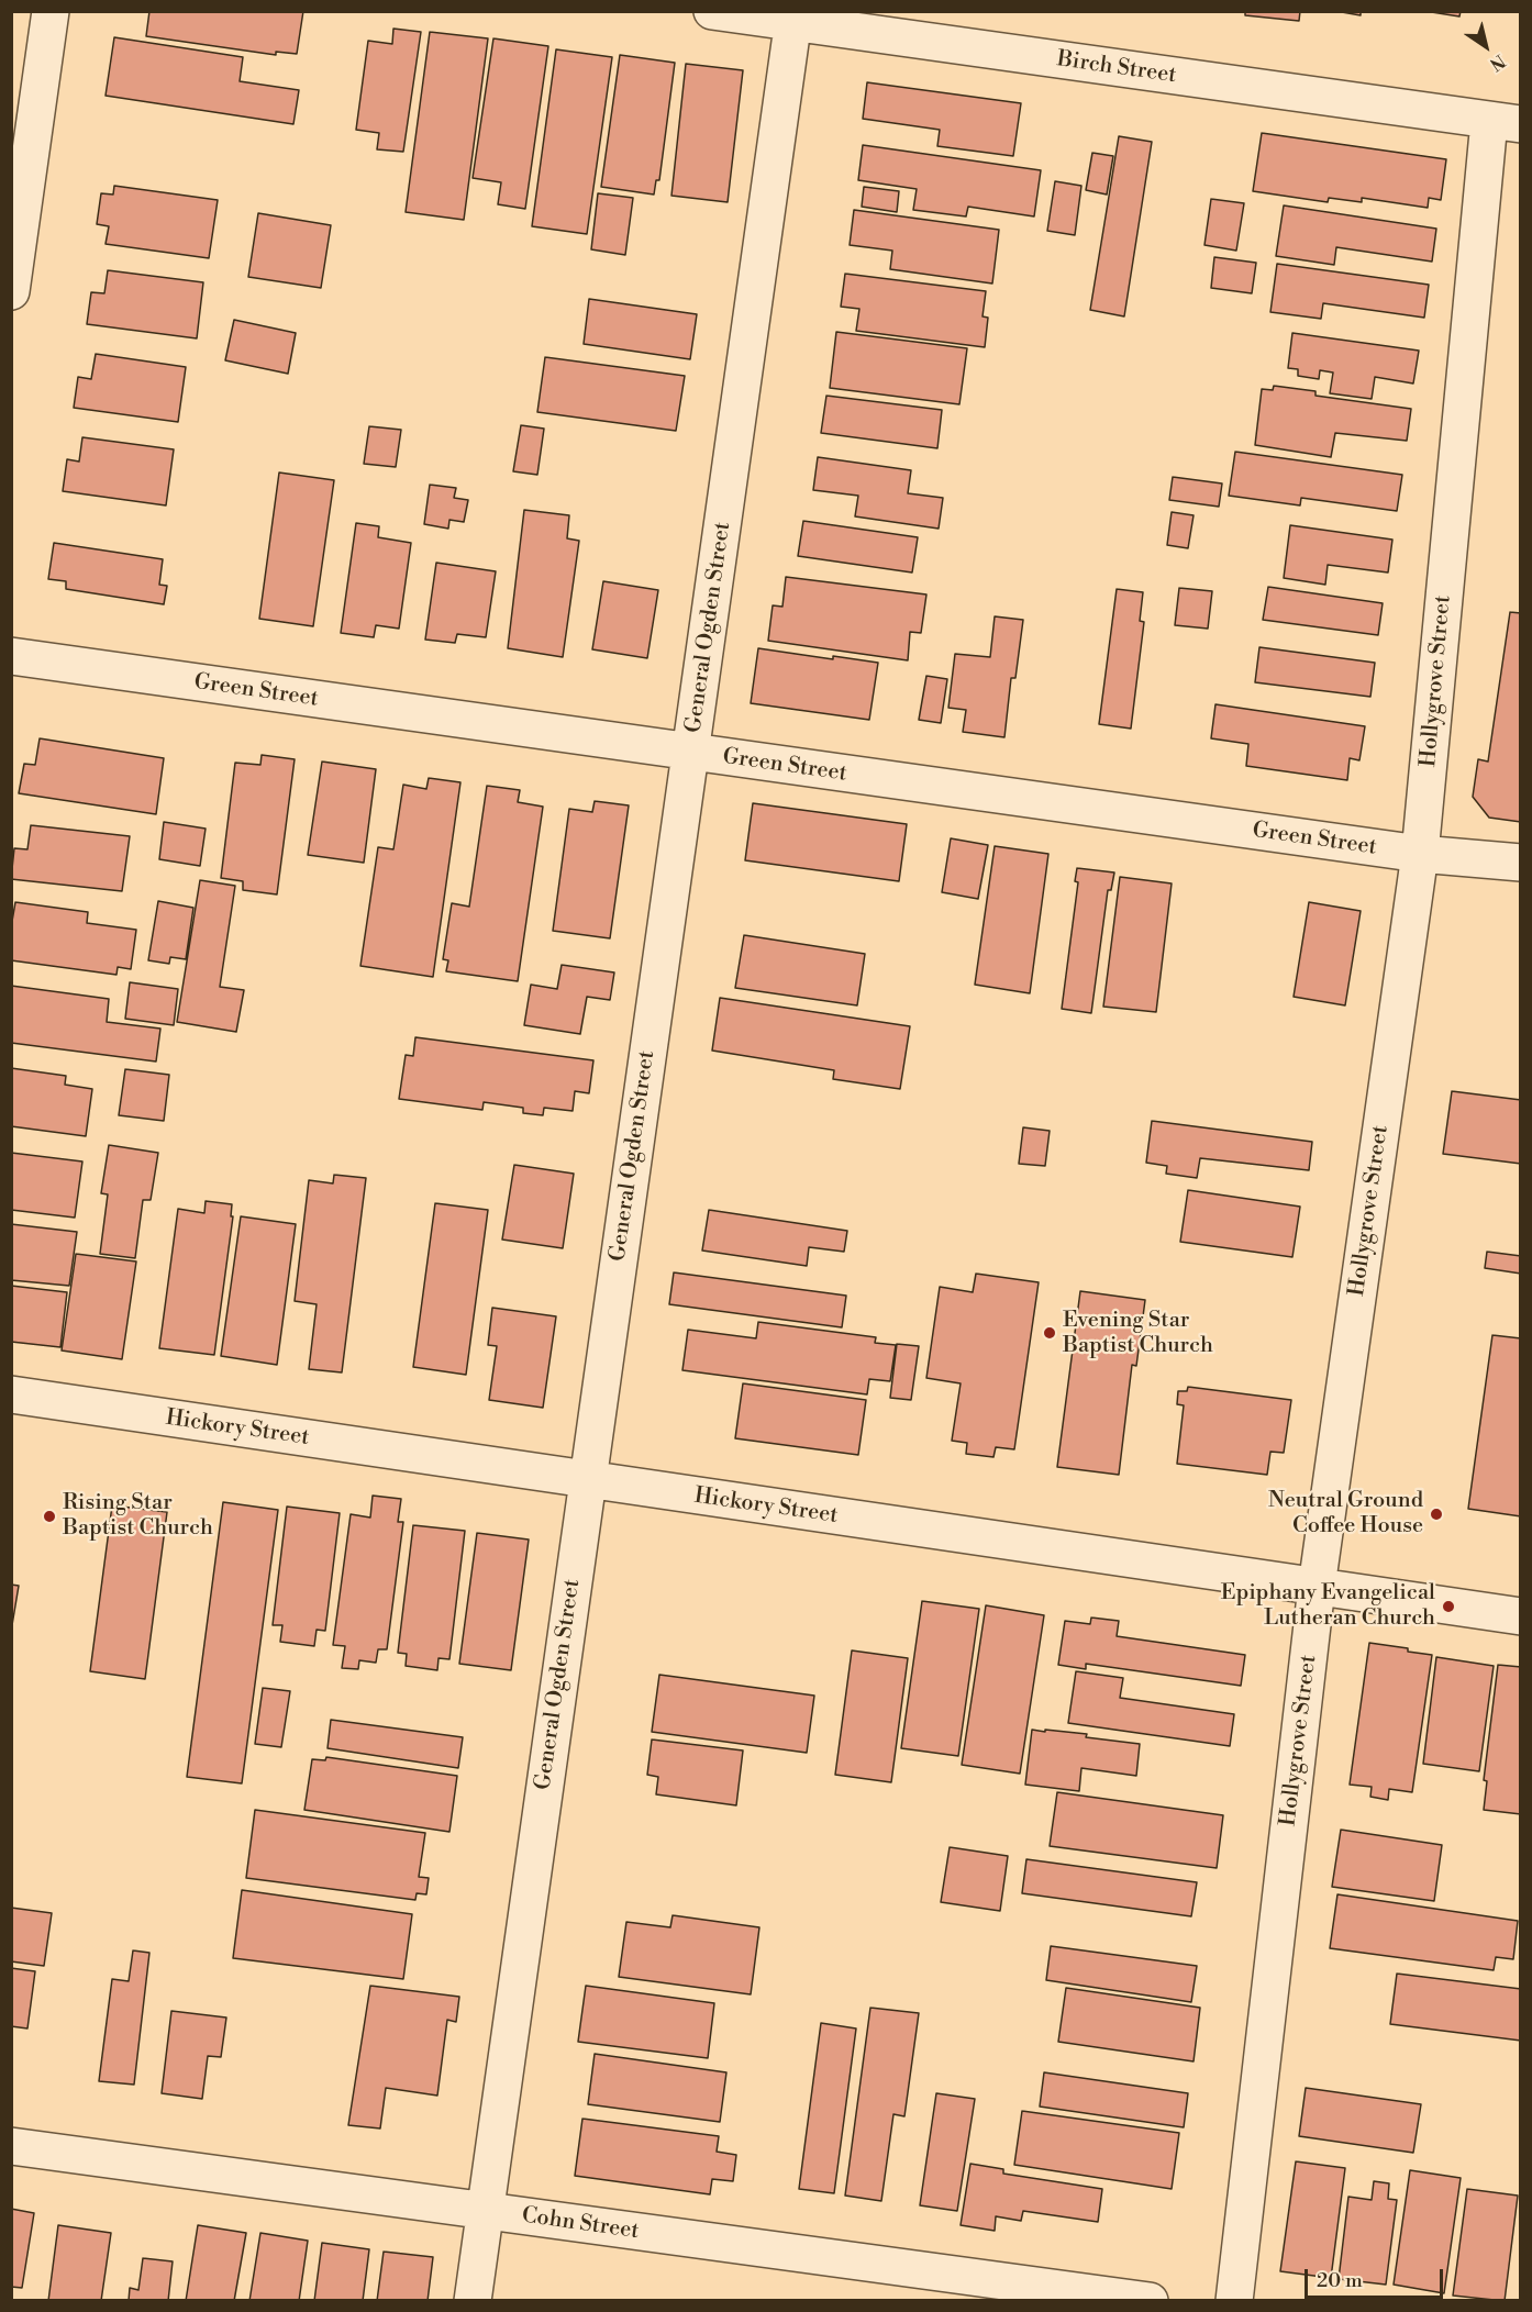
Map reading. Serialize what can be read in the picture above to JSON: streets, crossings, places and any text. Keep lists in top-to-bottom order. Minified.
{"streets":{"street":["Birch Street","General Ogden Street","Hollygrove Street","Green Street","Hickory Street","Cohn Street"]},"crossings":[["Birch Street","General Ogden Street"],["Birch Street","Hollygrove Street"],["General Ogden Street","Green Street"],["General Ogden Street","Hickory Street"],["General Ogden Street","Cohn Street"],["Hollygrove Street","Green Street"],["Hollygrove Street","Hickory Street"]],"places":["Evening Star Baptist Church","Neutral Ground Coffee House","Rising Star Baptist Church","Epiphany Evangelical Lutheran Church"],"scale_bar":"20 m","north":"bottom right"}
